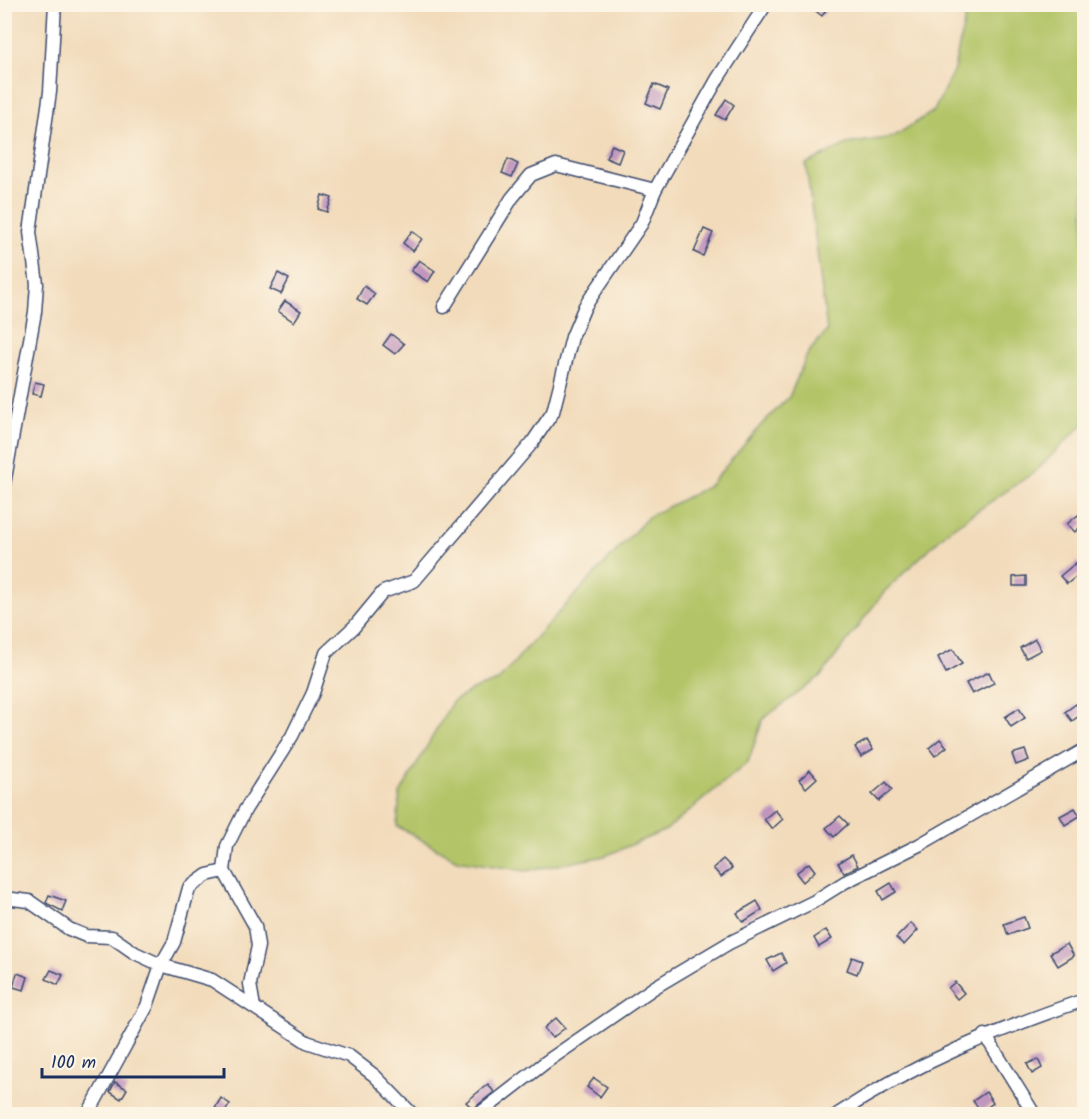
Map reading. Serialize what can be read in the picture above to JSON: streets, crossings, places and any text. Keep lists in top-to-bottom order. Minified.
{"scale_bar":"100 m"}
